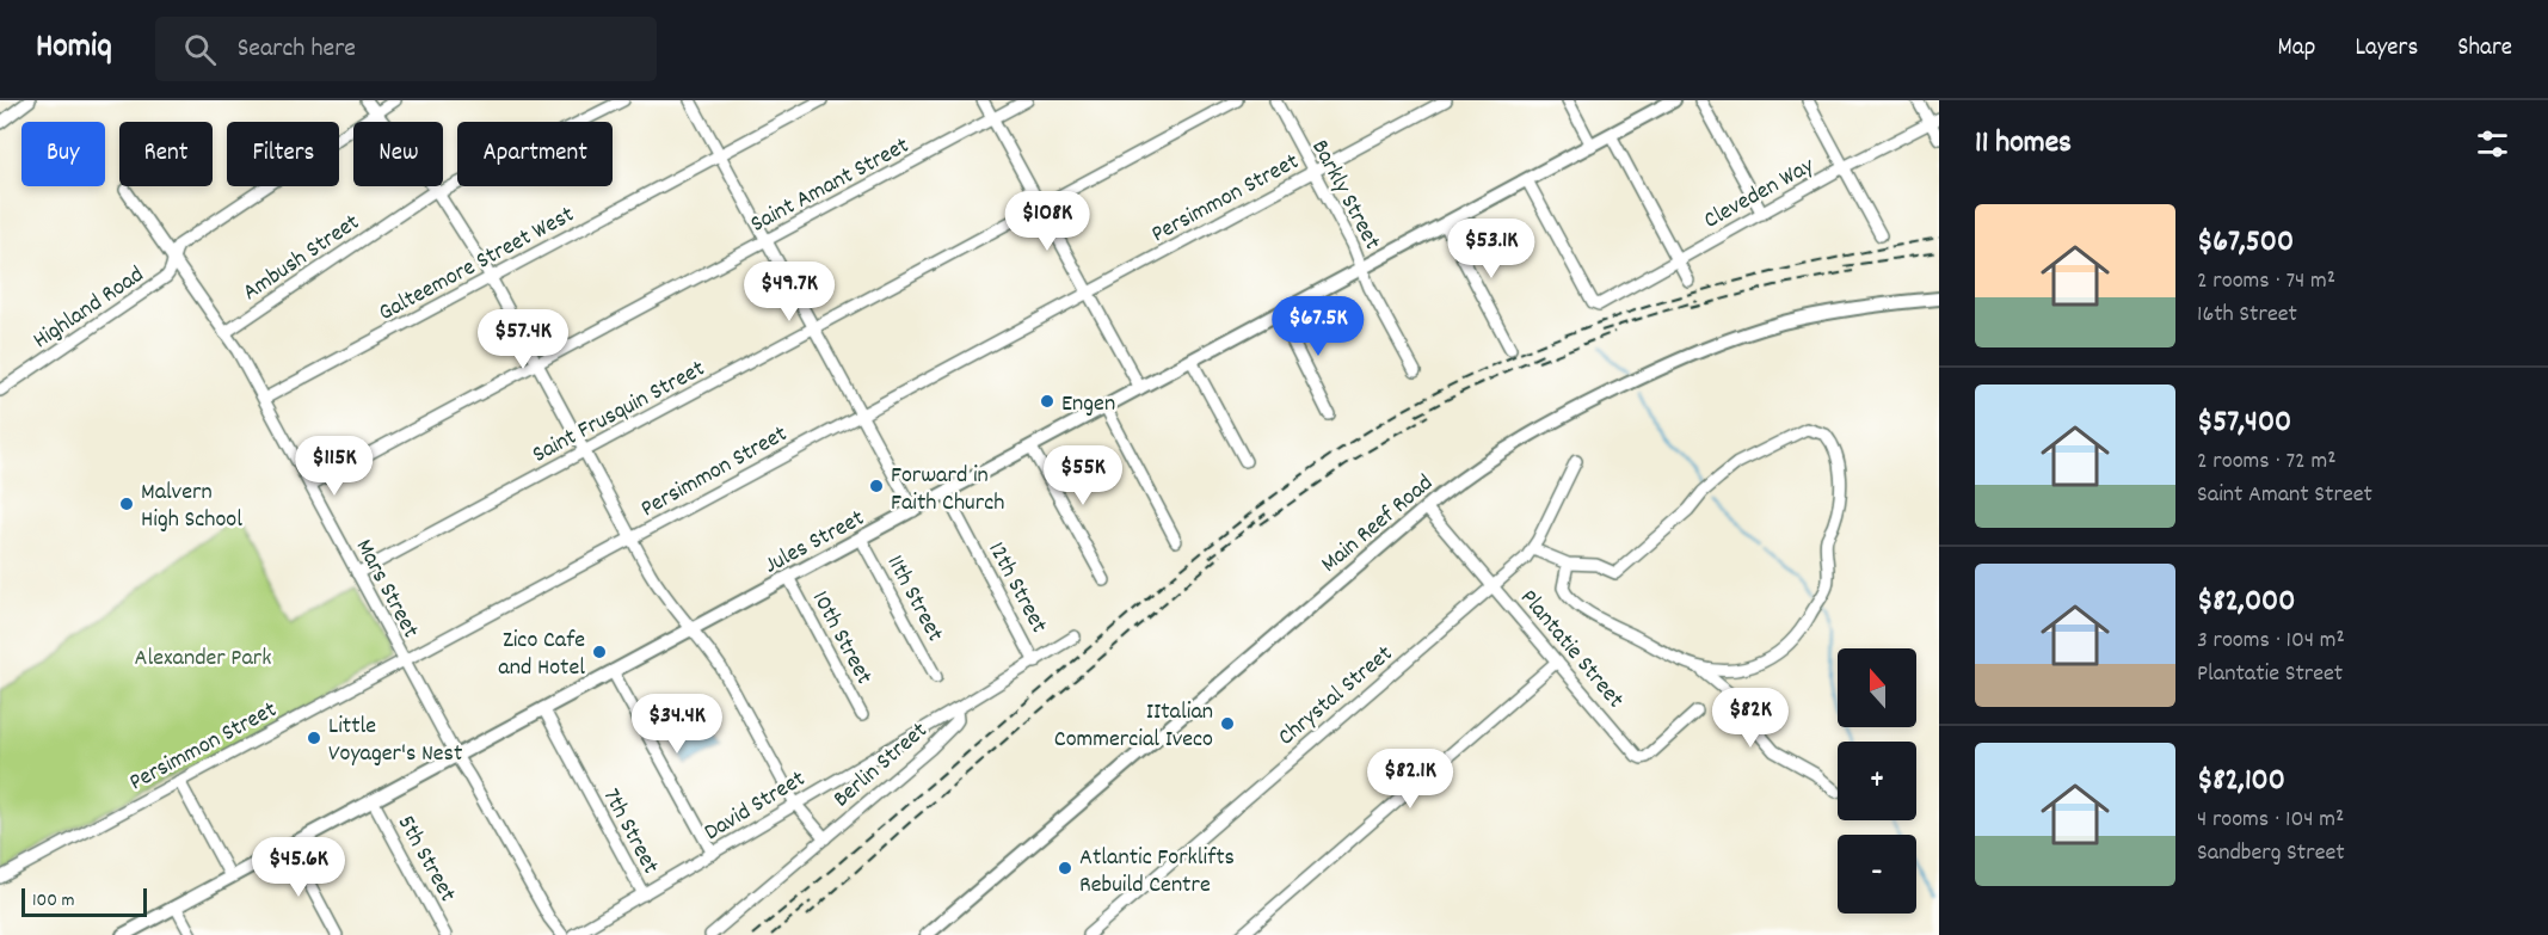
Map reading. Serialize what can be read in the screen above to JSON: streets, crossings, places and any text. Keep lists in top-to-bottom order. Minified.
{"streets":{"main road":["Main Reef Road","Jules Street"],"street":["Saint Amant Street","Cleveden Way","Barkly Street","Persimmon Street","Ambush Street","Galteemore Street West","Highland Road","Saint Frusquin Street","12th Street","Mars Street","11th Street","10th Street","Plantatie Street","Chrystal Street","Berlin Street","David Street","7th Street","5th Street"]},"crossings":[["Saint Amant Street","Mars Street"],["Cleveden Way","Jules Street"],["Barkly Street","Persimmon Street"],["Barkly Street","Jules Street"],["Persimmon Street","Mars Street"],["Ambush Street","Mars Street"],["Galteemore Street West","Mars Street"],["Highland Road","Mars Street"],["Saint Frusquin Street","Mars Street"],["Main Reef Road","Plantatie Street"],["Jules Street","12th Street"],["Jules Street","Mars Street"],["Jules Street","11th Street"],["Jules Street","10th Street"],["Jules Street","7th Street"],["Jules Street","5th Street"],["12th Street","Berlin Street"],["Plantatie Street","Chrystal Street"],["Berlin Street","David Street"],["David Street","7th Street"]],"parks":["Alexander Park"],"places":["Engen","Forward in Faith Church","Malvern High School","Zico Cafe and Hotel","IItalian Commercial Iveco","Little Voyager's Nest","Atlantic Forklifts Rebuild Centre"],"scale_bar":"100 m","north":"top","page":{"header":"Homiq","search":"Search here","nav":["Map","Layers","Share"],"heading":"11 homes","chip":["Buy","Rent","Filters","New","Apartment"],"list":[{"name":"$67,500","note":"2 rooms · 74 m² · 16th Street"},{"name":"$57,400","note":"2 rooms · 72 m² · Saint Amant Street"},{"name":"$82,000","note":"3 rooms · 104 m² · Plantatie Street"},{"name":"$82,100","note":"4 rooms · 104 m² · Sandberg Street"}],"price":["$108K","$53.1K","$49.7K","$67.5K","$57.4K","$115K","$55K","$82K","$34.4K","$82.1K","$45.6K"],"map_buttons":["+","−"],"scale":"100 m"}}
